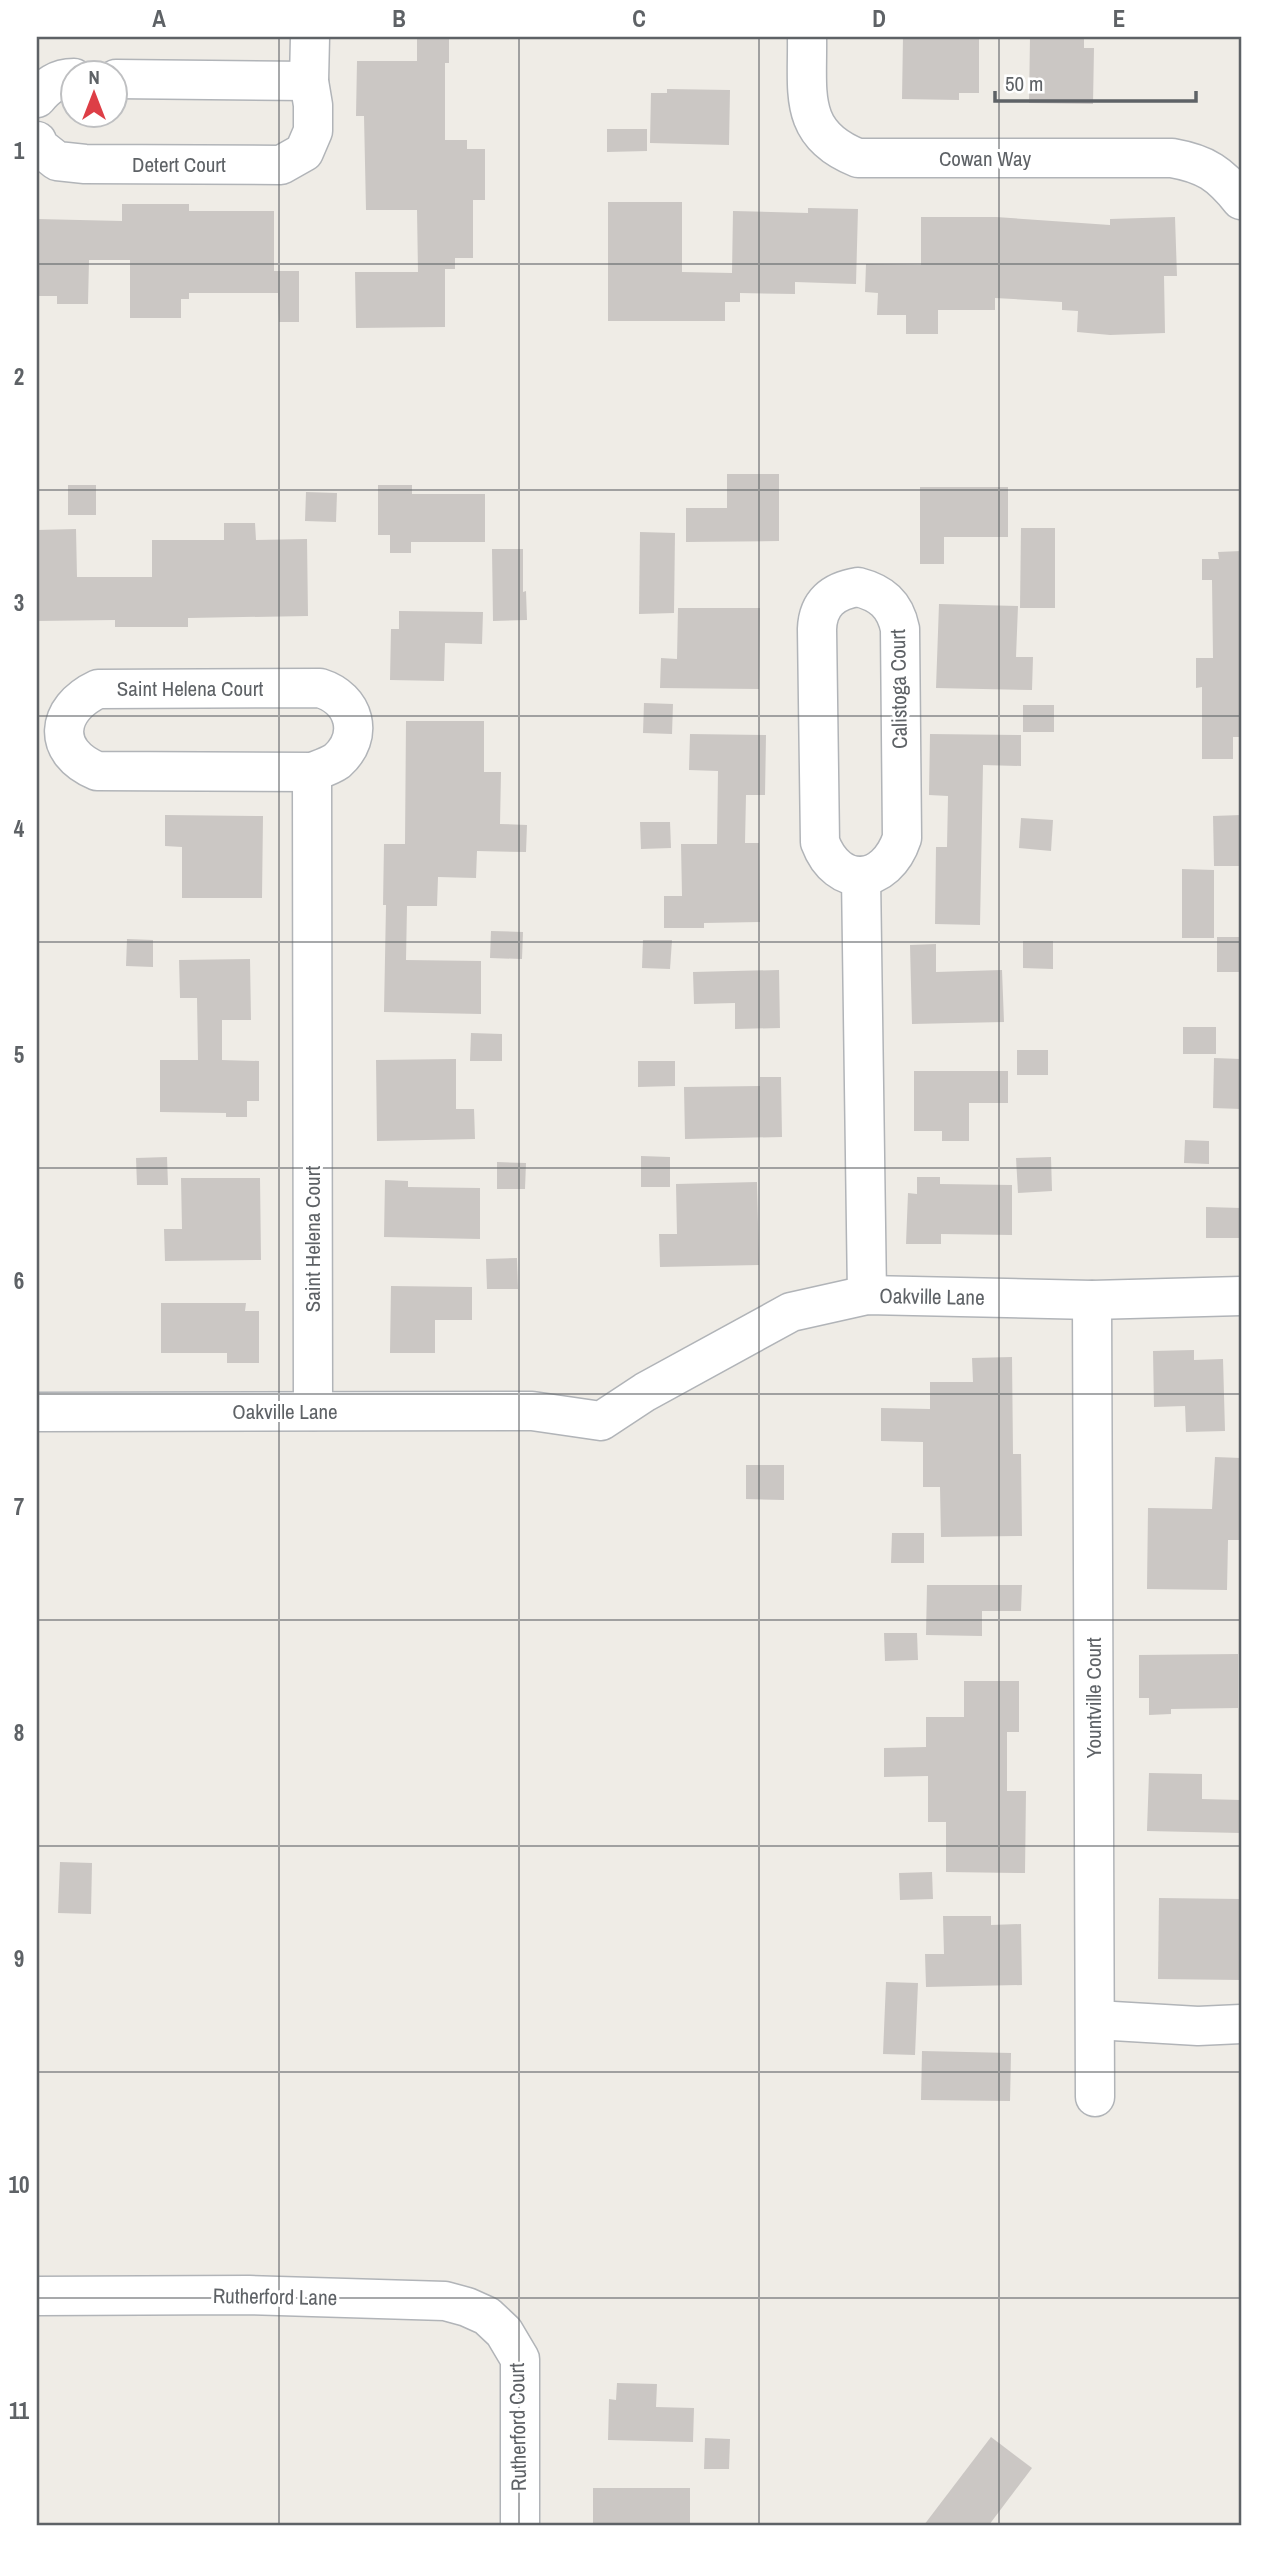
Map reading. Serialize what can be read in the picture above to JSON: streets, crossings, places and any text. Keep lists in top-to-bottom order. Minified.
{"streets":{"street":["Cowan Way","Detert Court","Saint Helena Court","Calistoga Court","Oakville Lane","Yountville Court","Rutherford Lane","Rutherford Court"]},"crossings":[["Saint Helena Court","Oakville Lane"],["Oakville Lane","Yountville Court"],["Rutherford Lane","Rutherford Court"]],"scale_bar":"50 m","north":"top","grid":{"columns":["A","B","C","D","E"],"rows":["1","2","3","4","5","6","7","8","9","10","11"]}}
